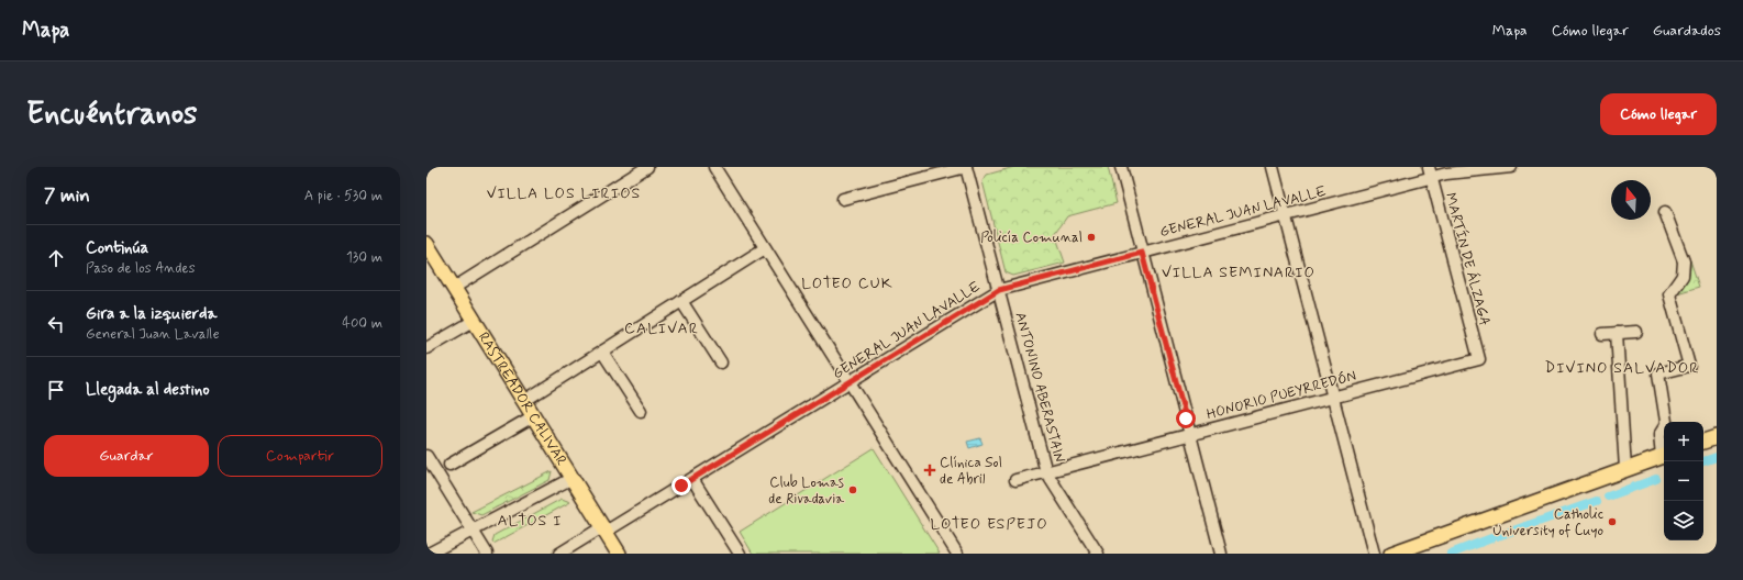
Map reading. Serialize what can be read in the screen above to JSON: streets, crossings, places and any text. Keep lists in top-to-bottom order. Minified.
{"streets":{"main road":["RASTREADOR CALIVAR"],"street":["GENERAL JUAN LAVALLE","MARTÍN DE ÁLZAGA","ANTONINO ABERASTAIN","HONORIO PUEYRREDÓN"]},"crossings":[["GENERAL JUAN LAVALLE","MARTÍN DE ÁLZAGA"],["GENERAL JUAN LAVALLE","ANTONINO ABERASTAIN"],["GENERAL JUAN LAVALLE","RASTREADOR CALIVAR"],["MARTÍN DE ÁLZAGA","HONORIO PUEYRREDÓN"],["ANTONINO ABERASTAIN","HONORIO PUEYRREDÓN"]],"districts":["VILLA LOS LIRIOS","VILLA SEMINARIO","LOTEO CUK","CALIVAR","DIVINO SALVADOR","ALTOS I","LOTEO ESPEJO"],"places":{"other":["Policía Comunal","Club Lomas de Rivadavia","Catholic University of Cuyo"],"health":["Clínica Sol de Abril"]},"north":"top","page":{"header":"Mapa","nav":["Mapa","Cómo llegar","Guardados"],"buttons":["Cómo llegar",["Guardar","Compartir"]],"title":"Encuéntranos","heading":["7 min","A pie · 530 m"],"list":[["Continúa","Paso de los Andes","130 m"],["Gira a la izquierda","General Juan Lavalle","400 m"],"Llegada al destino"],"map_buttons":["+","−"]}}
